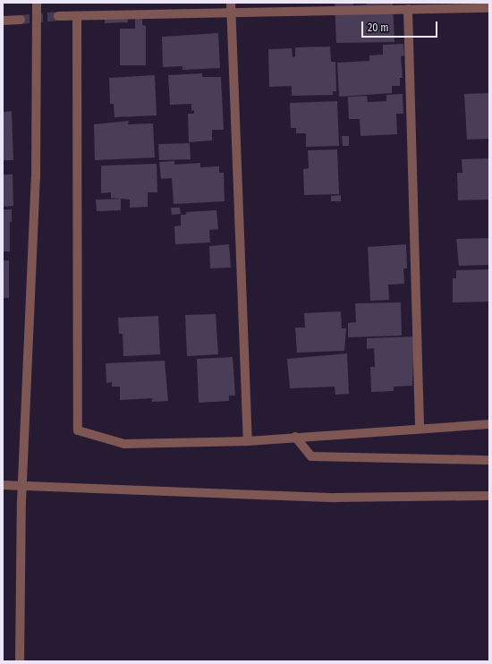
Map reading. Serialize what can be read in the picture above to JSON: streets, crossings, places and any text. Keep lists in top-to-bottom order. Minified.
{"scale_bar":"20 m"}
